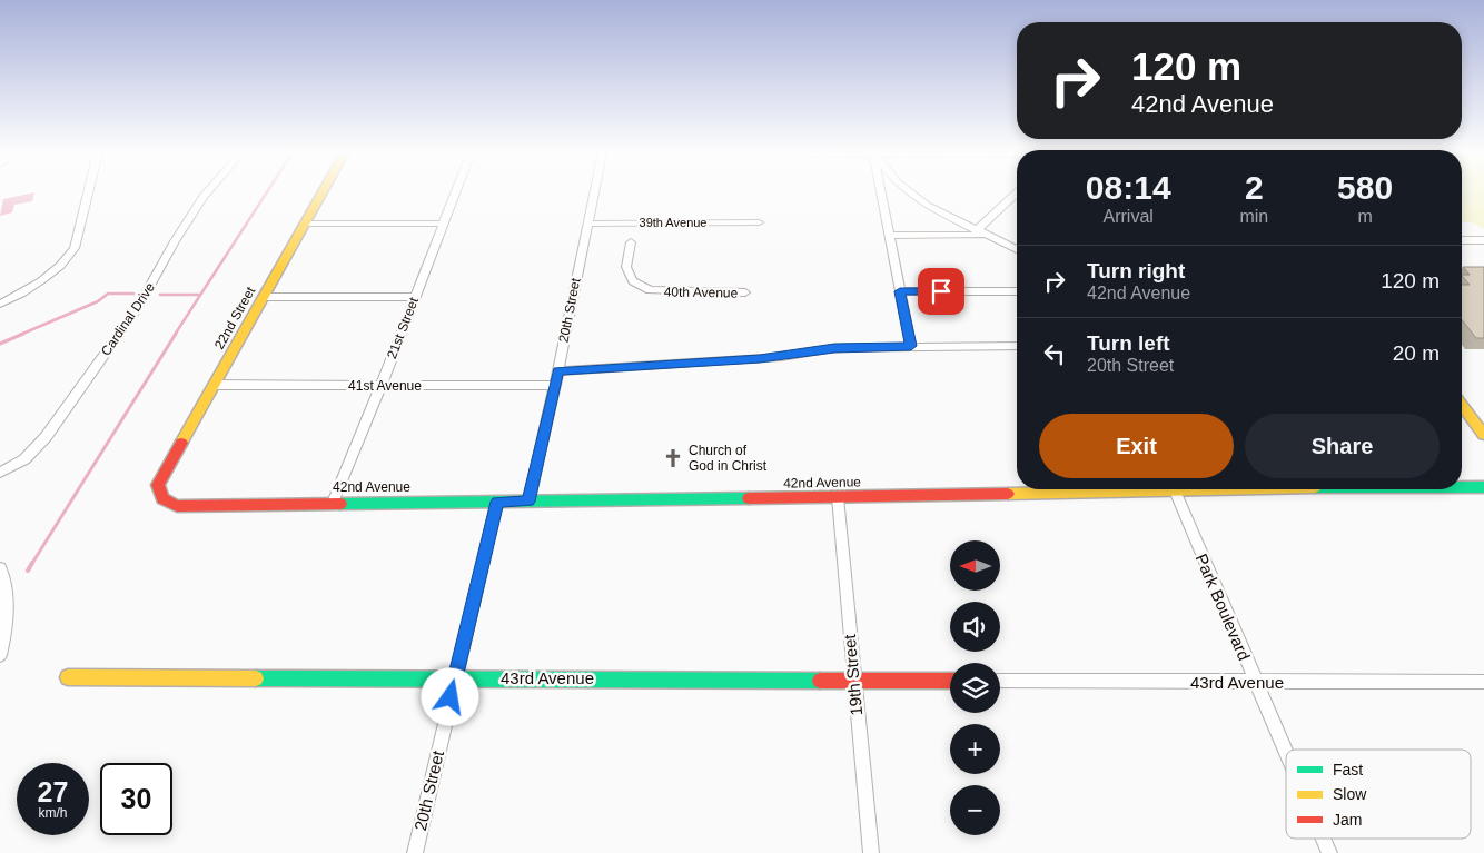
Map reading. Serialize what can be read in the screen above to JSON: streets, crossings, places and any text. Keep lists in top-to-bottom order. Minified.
{"streets":{"street":["39th Avenue","40th Avenue","20th Street","22nd Street","Cardinal Drive","21st Street","41st Avenue","42nd Avenue","Park Boulevard","19th Street","43rd Avenue"]},"crossings":[["39th Avenue","20th Street"],["20th Street","41st Avenue"],["20th Street","42nd Avenue"],["20th Street","43rd Avenue"],["22nd Street","41st Avenue"],["22nd Street","42nd Avenue"],["21st Street","41st Avenue"],["21st Street","42nd Avenue"],["42nd Avenue","19th Street"],["Park Boulevard","43rd Avenue"],["19th Street","43rd Avenue"]],"places":{"church":["Church of God in Christ"]},"legend":["Fast","Slow","Jam"],"north":"left","page":{"turn":["120 m","42nd Avenue"],"eta":["08:14","Arrival","2","min","580","m"],"list":[{"name":"Turn right","note":"42nd Avenue","value":"120 m"},{"name":"Turn left","note":"20th Street","value":"20 m"}],"buttons":["Exit","Share"],"map_buttons":["+","−"],"speed":"27 km/h","limit":"30"}}
